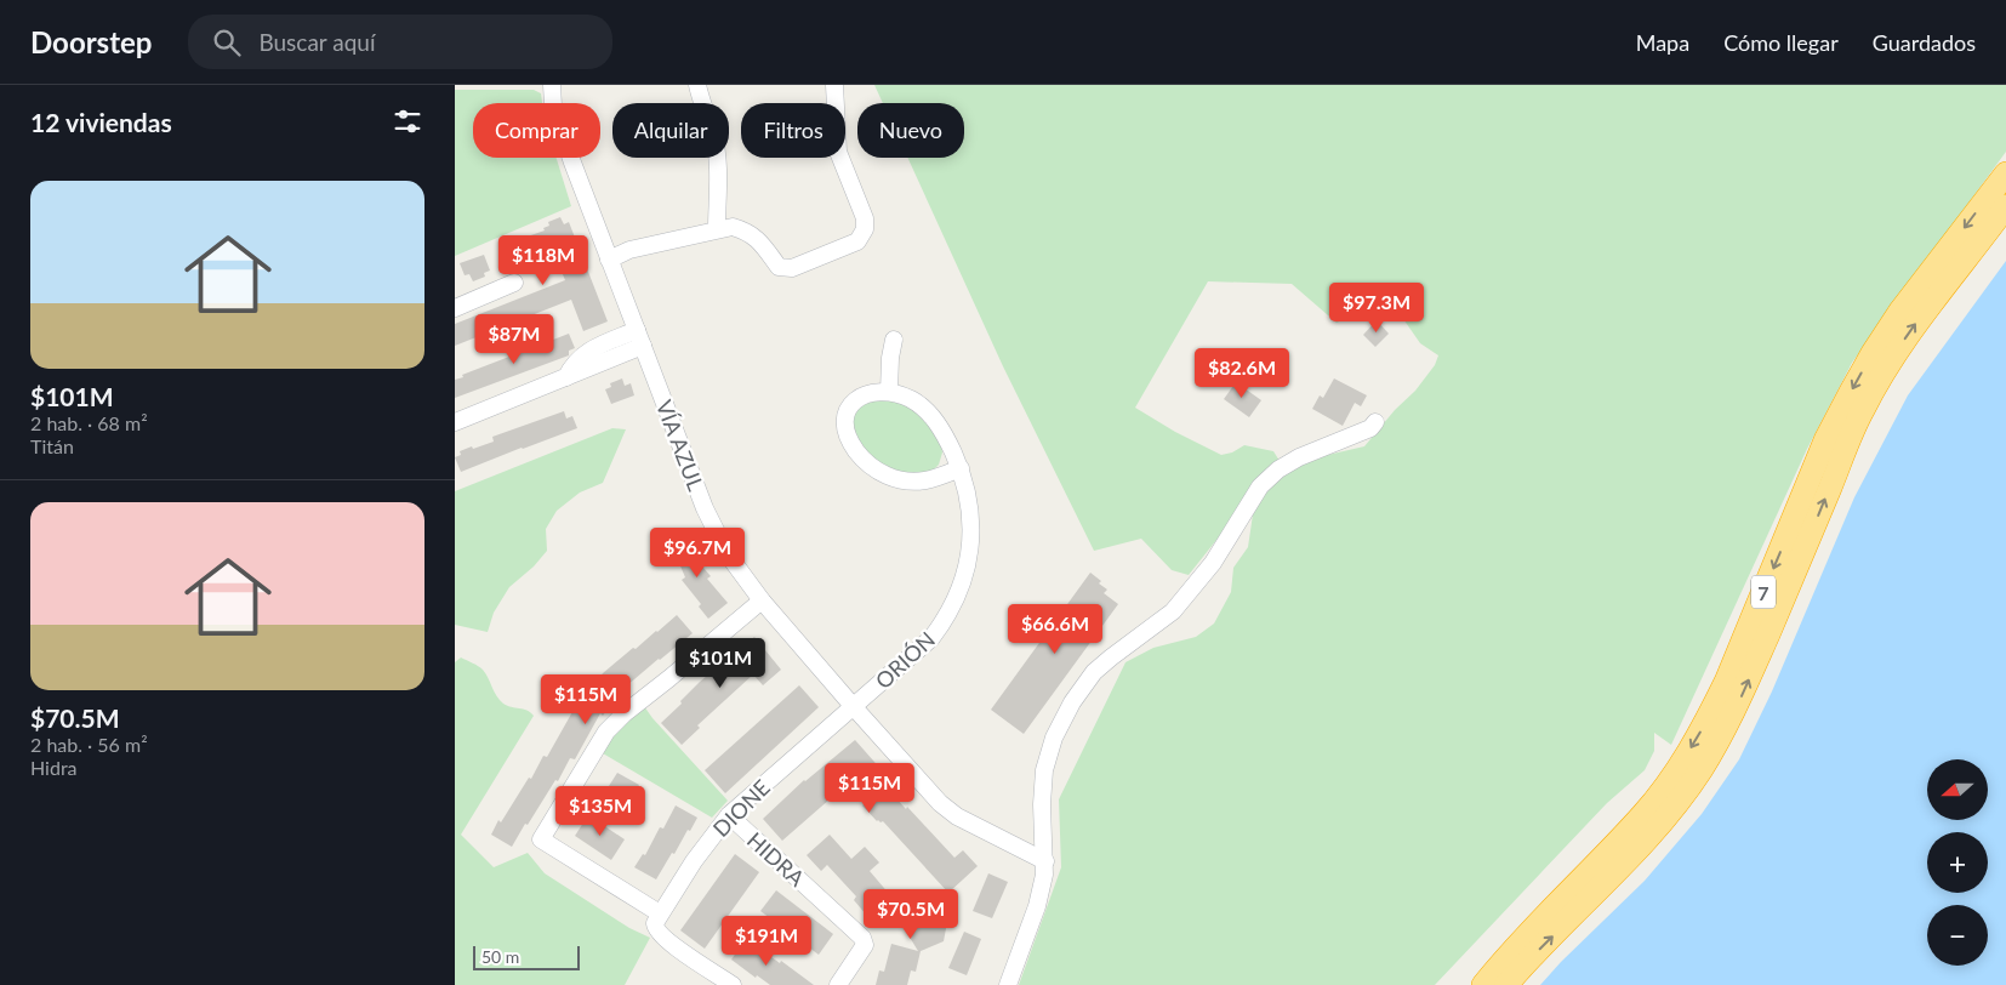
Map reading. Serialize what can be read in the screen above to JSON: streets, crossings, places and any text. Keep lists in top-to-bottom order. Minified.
{"streets":{"highway":["7"],"street":["VÍA AZUL","ORIÓN","DIONE","HIDRA"]},"crossings":[["VÍA AZUL","ORIÓN"],["VÍA AZUL","DIONE"],["ORIÓN","DIONE"],["DIONE","HIDRA"]],"scale_bar":"50 m","north":"left","page":{"header":"Doorstep","search":"Buscar aquí","nav":["Mapa","Cómo llegar","Guardados"],"heading":"12 viviendas","chip":["Comprar","Alquilar","Filtros","Nuevo"],"list":[{"name":"$101M","note":"2 hab. · 68 m² · Titán"},{"name":"$70.5M","note":"2 hab. · 56 m² · Hidra"}],"price":["$118M","$97.3M","$87M","$82.6M","$96.7M","$66.6M","$101M","$115M","$115M","$135M","$70.5M","$191M"],"map_buttons":["+","−"],"scale":"50 m"}}
